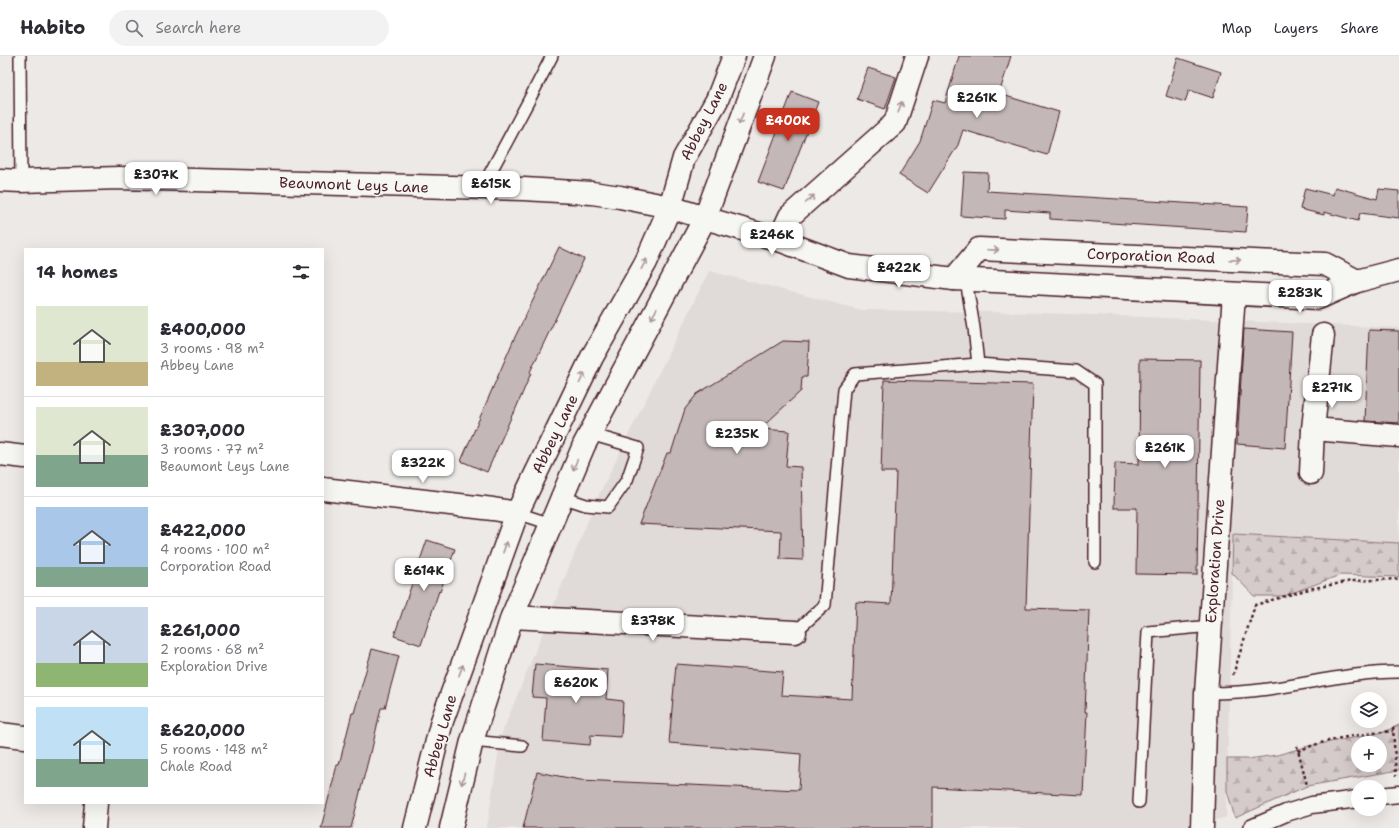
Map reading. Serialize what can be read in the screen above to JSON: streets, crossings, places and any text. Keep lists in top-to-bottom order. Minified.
{"streets":{"street":["Abbey Lane","Beaumont Leys Lane","Corporation Road","Exploration Drive"]},"crossings":[["Abbey Lane","Beaumont Leys Lane"]],"page":{"header":"Habito","search":"Search here","nav":["Map","Layers","Share"],"price":["£261K","£400K","£307K","£615K","£246K","£422K","£283K","£271K","£235K","£261K","£322K","£614K","£378K","£620K"],"heading":"14 homes","list":[{"name":"£400,000","note":"3 rooms · 98 m² · Abbey Lane"},{"name":"£307,000","note":"3 rooms · 77 m² · Beaumont Leys Lane"},{"name":"£422,000","note":"4 rooms · 100 m² · Corporation Road"},{"name":"£261,000","note":"2 rooms · 68 m² · Exploration Drive"},{"name":"£620,000","note":"5 rooms · 148 m² · Chale Road"}],"map_buttons":["+","−"]}}
